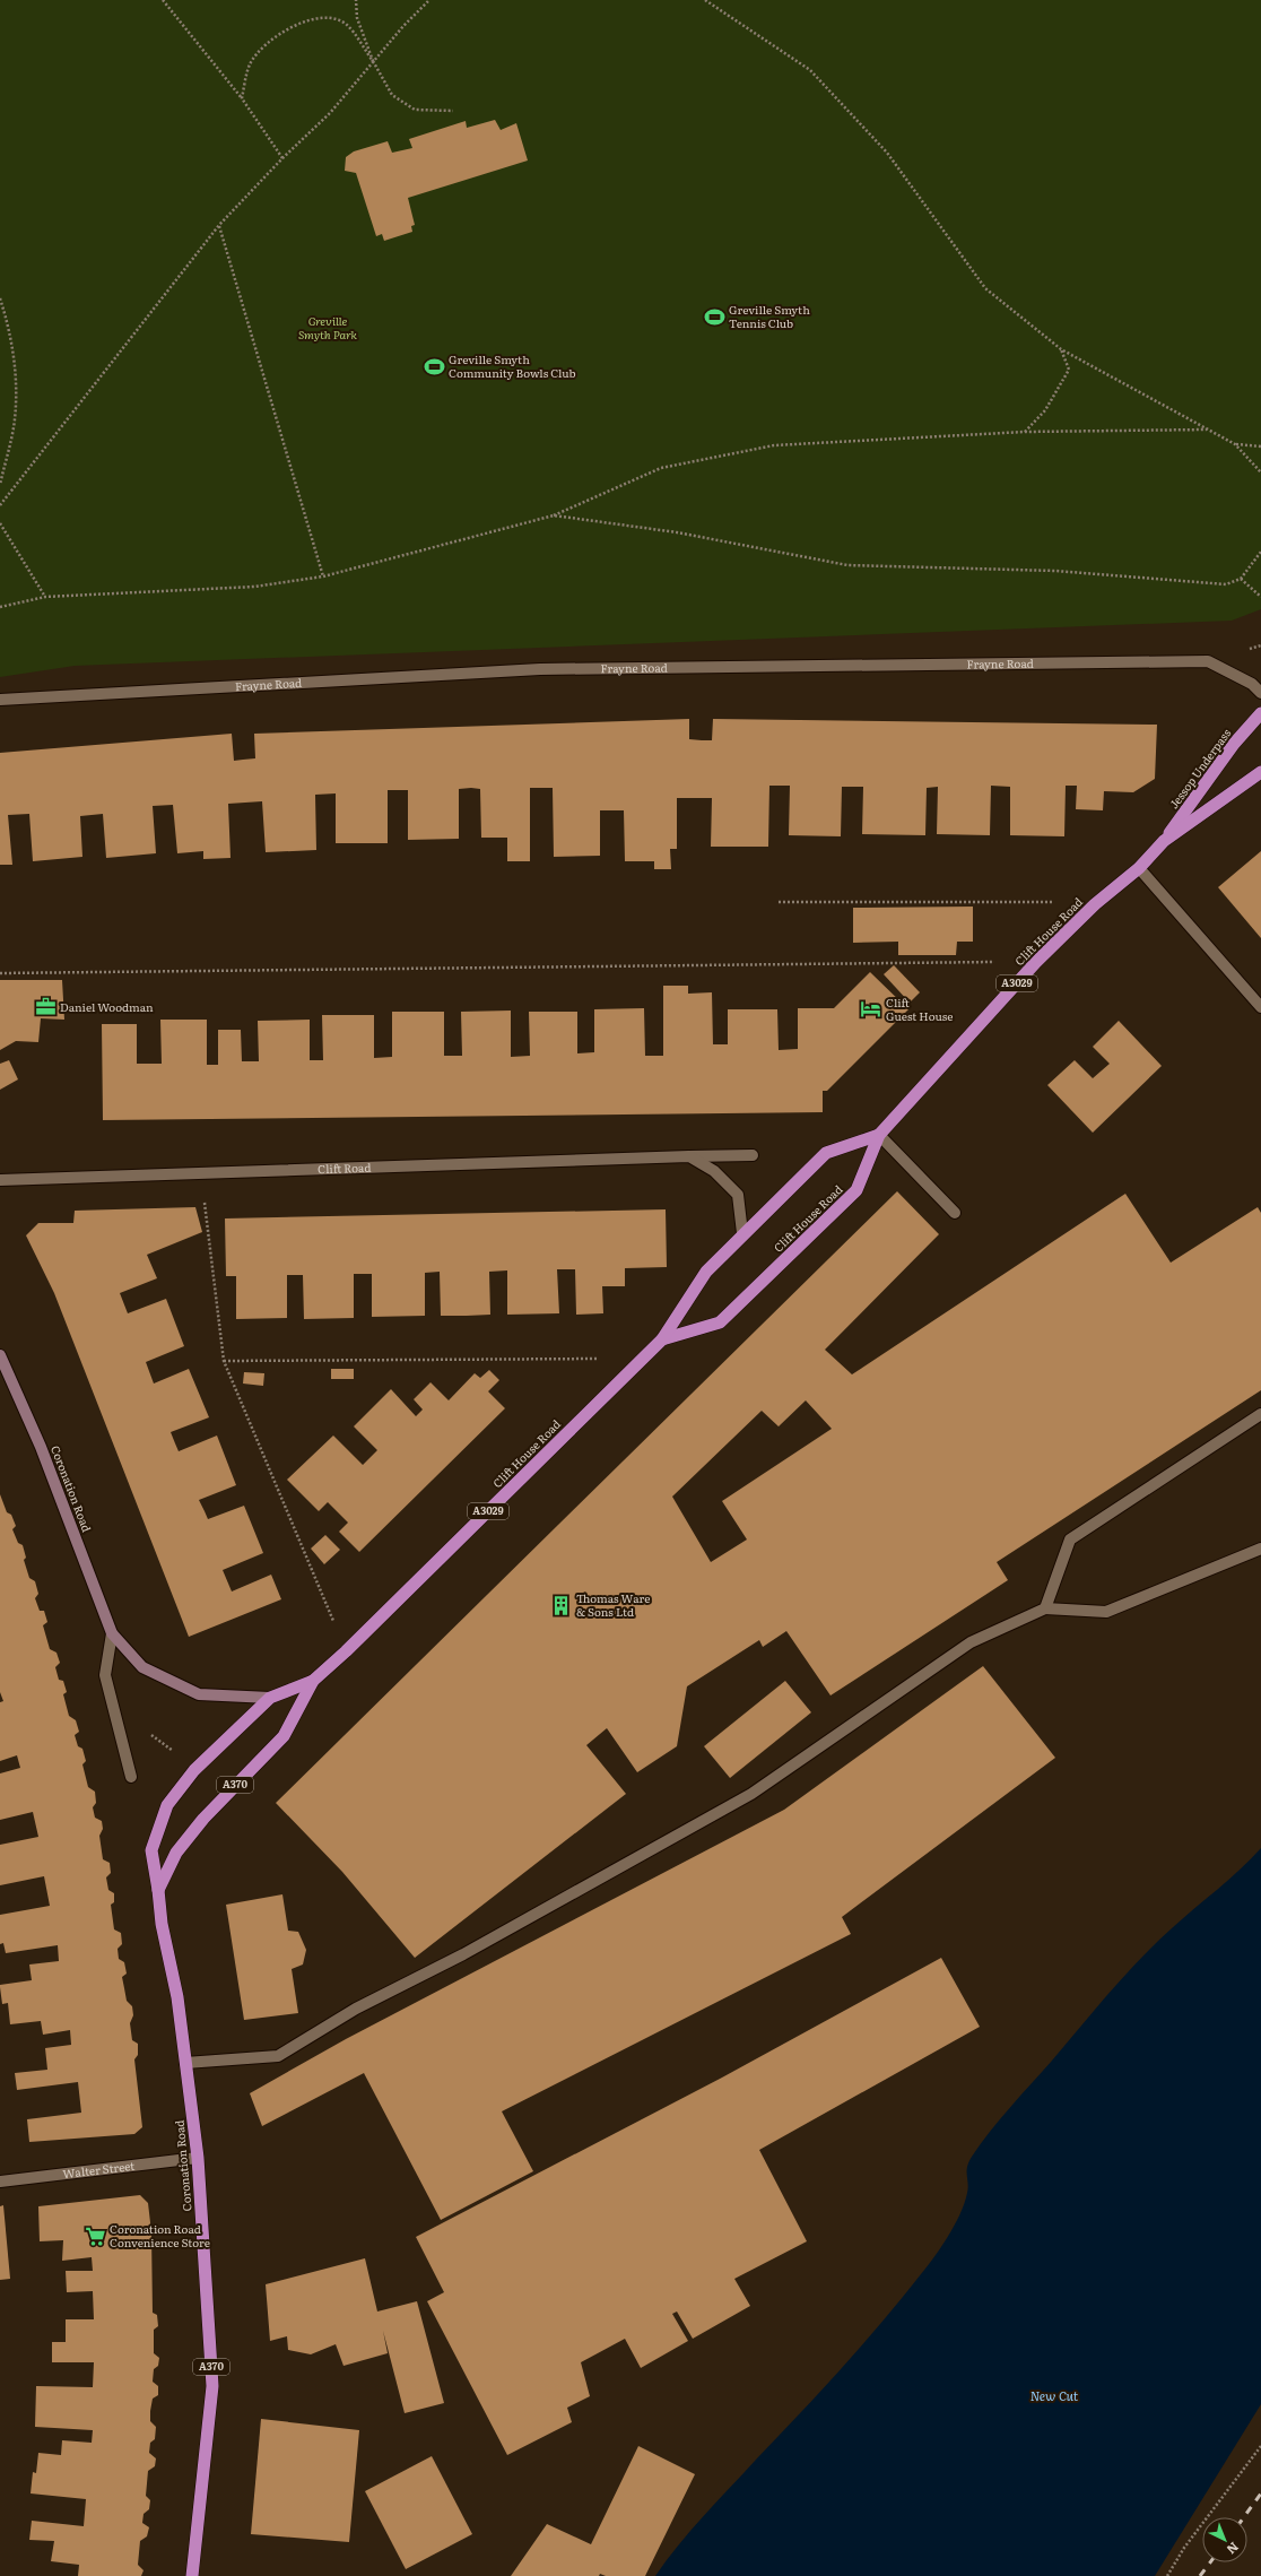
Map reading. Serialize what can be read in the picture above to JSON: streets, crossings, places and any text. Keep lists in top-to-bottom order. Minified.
{"streets":{"highway":["Jessop Underpass","Clift House Road","A3029","Coronation Road","A370"],"street":["Frayne Road","Clift Road","Walter Street"]},"crossings":[["Jessop Underpass","Clift House Road"],["Clift House Road","Coronation Road"],["Clift House Road","A370"],["Coronation Road","A370"],["Coronation Road","Walter Street"]],"water":["New Cut"],"parks":["Greville Smyth Park"],"places":{"sports":["Greville Smyth Tennis Club","Greville Smyth Community Bowls Club"],"office":["Daniel Woodman"],"hotel":["Clift Guest House"],"building":["Thomas Ware & Sons Ltd"],"supermarket":["Coronation Road Convenience Store"]},"north":"bottom right"}
